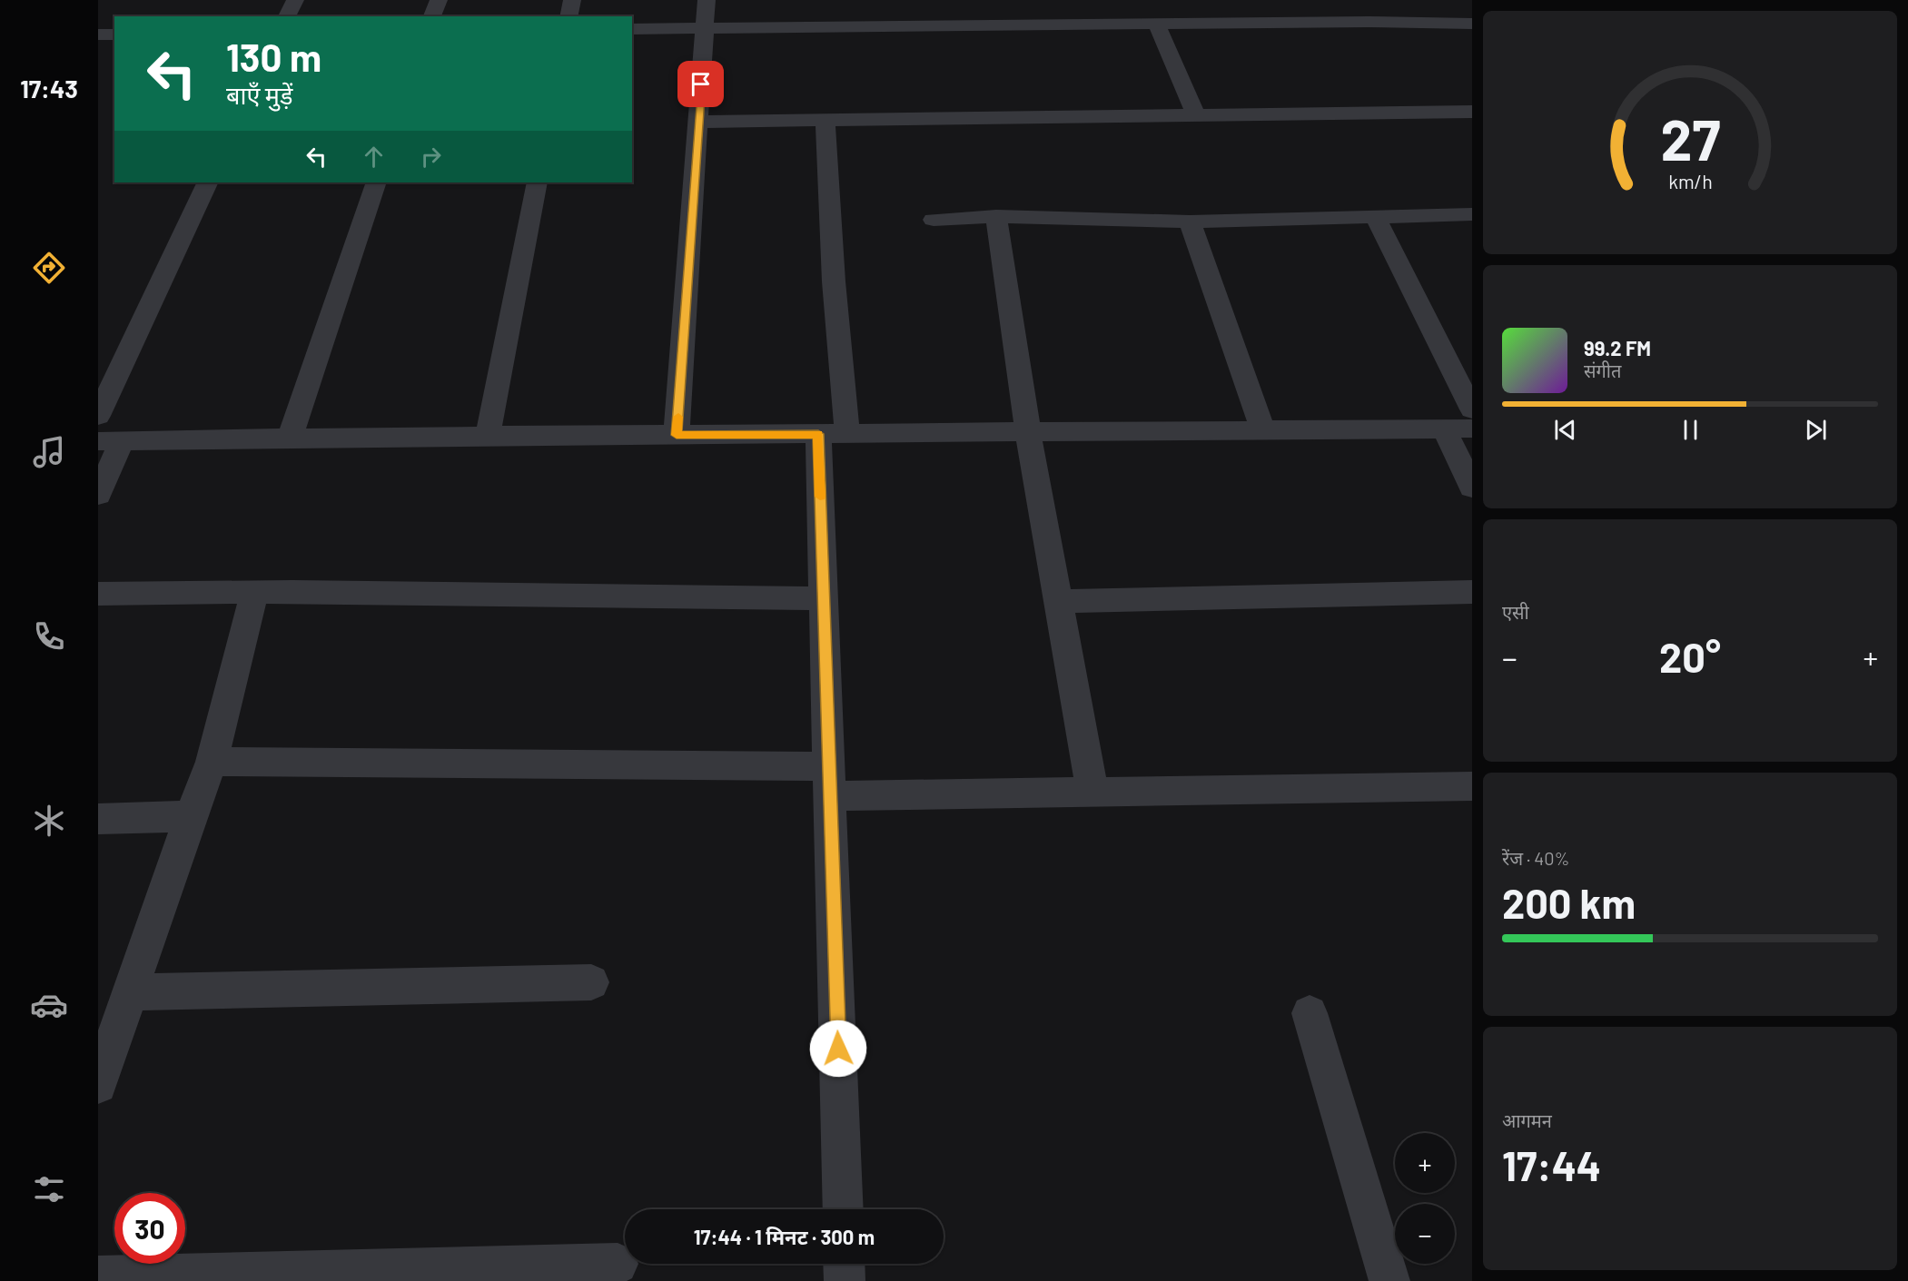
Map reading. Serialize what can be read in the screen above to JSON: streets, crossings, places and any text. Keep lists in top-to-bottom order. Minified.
{"page":{"tabs":"17:43","turn":["130 m","बाएँ मुड़ें"],"song":["99.2 FM","संगीत"],"tile":["एसी",["रेंज · 40%","200 km"],["आगमन","17:44"]],"heat":["−","20°","+"],"map_buttons":["+","−"],"limit":"30","trip":"17:44 · 1 मिनट · 300 m","gauge":["27","km/h"]}}
